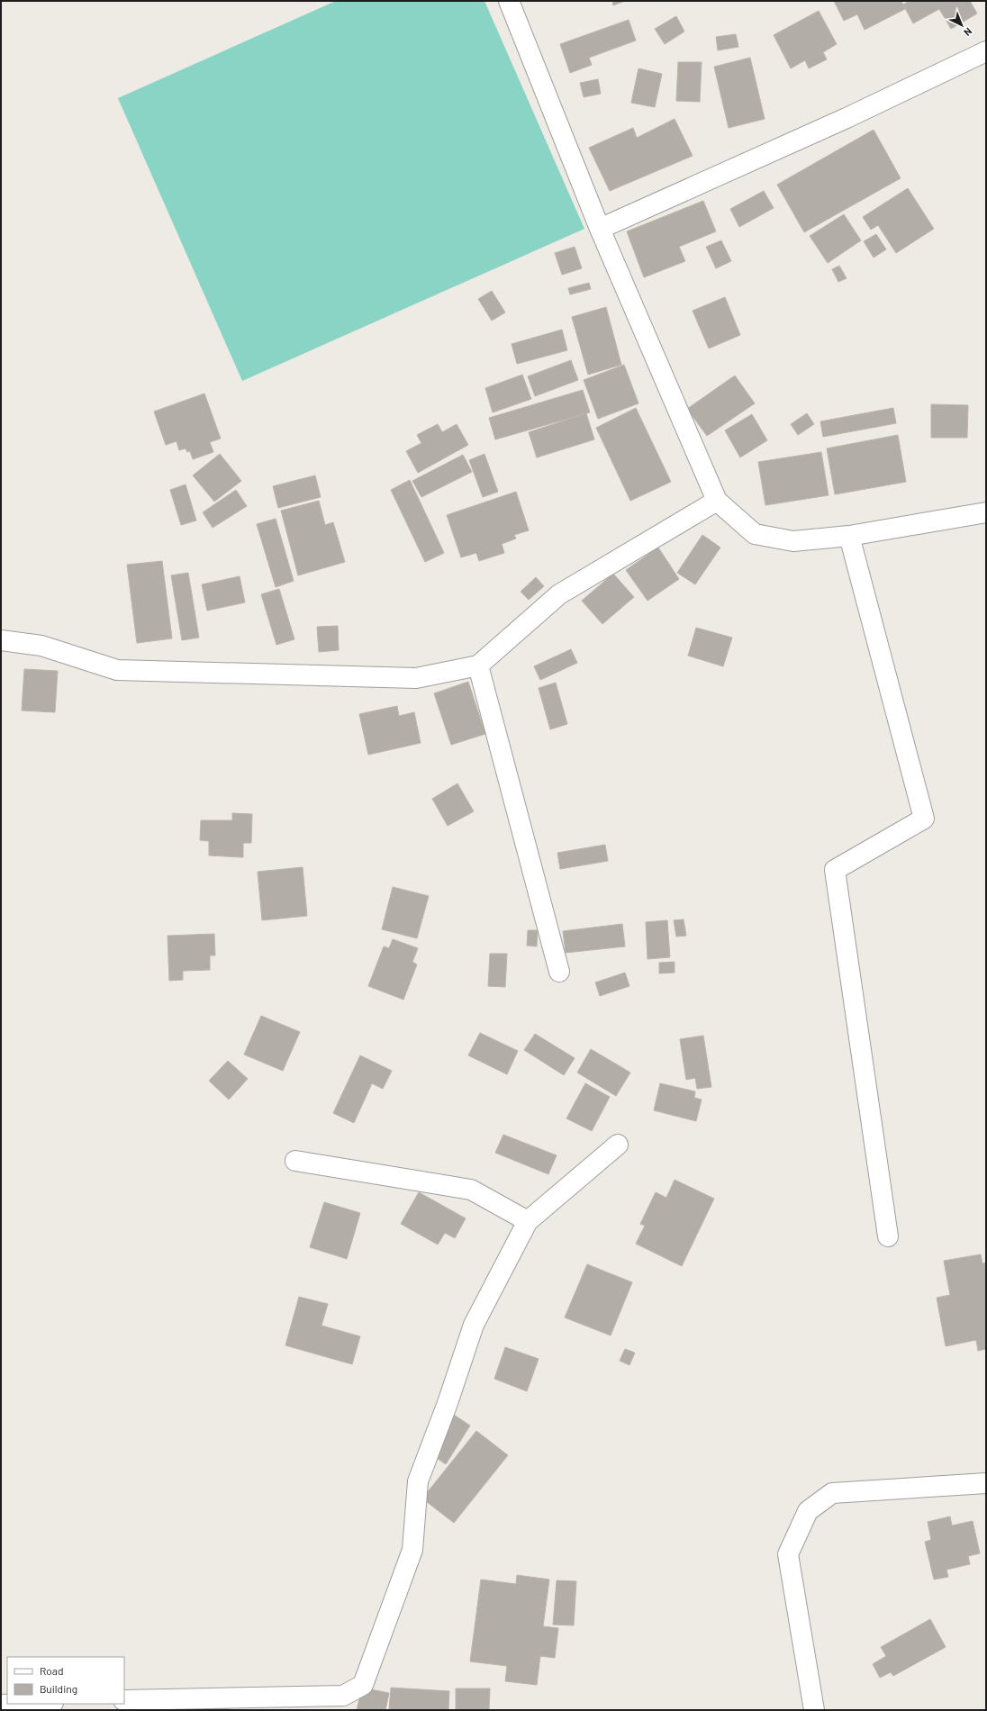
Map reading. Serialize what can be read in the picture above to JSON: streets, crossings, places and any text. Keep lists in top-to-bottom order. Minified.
{"legend":["Road","Building"],"north":"bottom right"}
